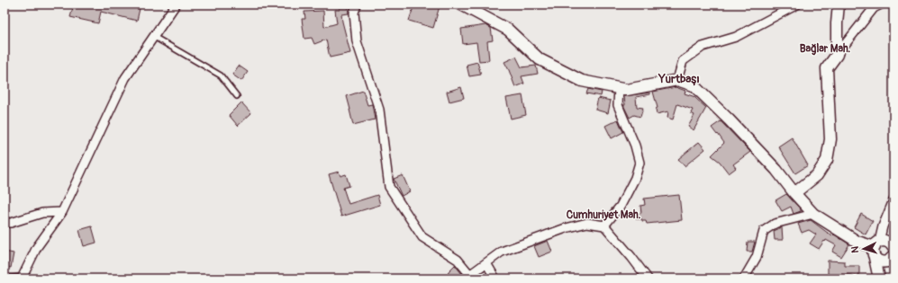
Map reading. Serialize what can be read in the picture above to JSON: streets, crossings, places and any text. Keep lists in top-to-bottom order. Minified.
{"districts":["Bağlar Mah.","Yurtbaşı","Cumhuriyet Mah."],"north":"left"}
